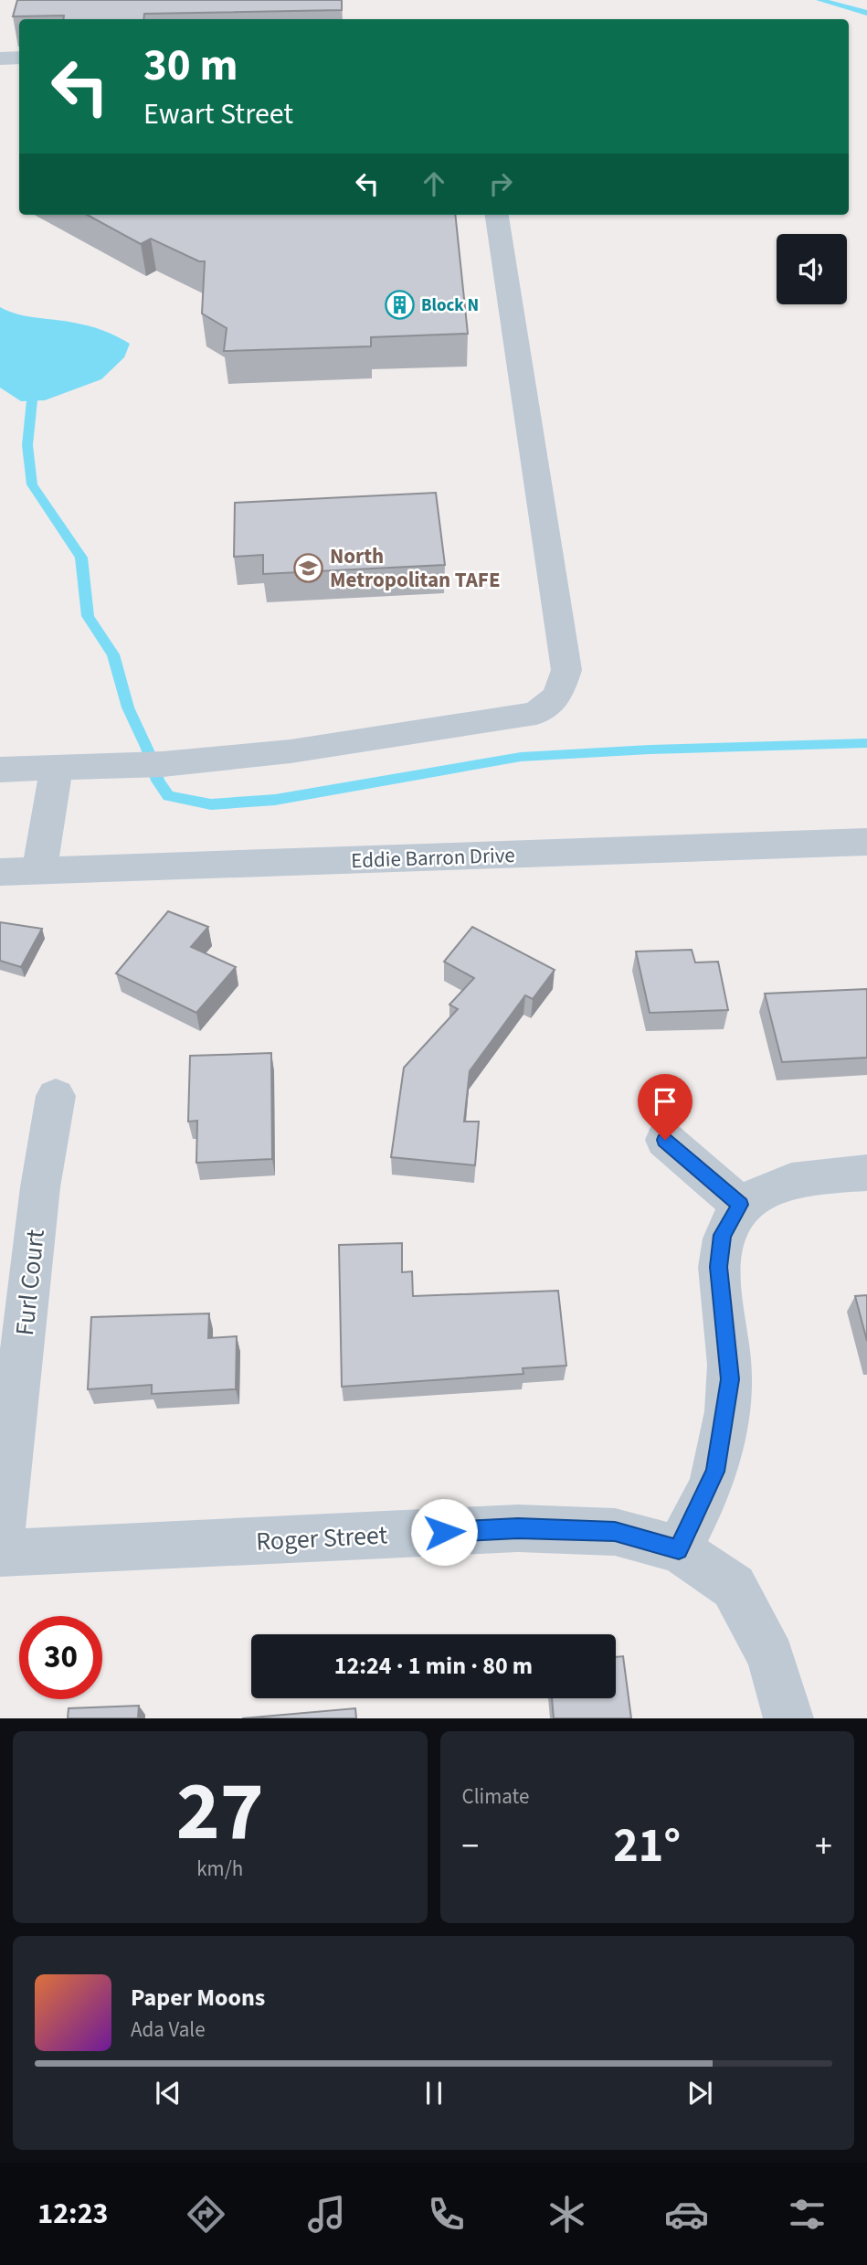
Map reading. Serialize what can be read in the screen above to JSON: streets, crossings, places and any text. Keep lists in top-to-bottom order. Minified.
{"streets":{"street":["Eddie Barron Drive","Furl Court","Roger Street"]},"places":{"building":["Block N"],"school or university":["North Metropolitan TAFE"]},"page":{"turn":["30 m","Ewart Street"],"limit":"30","trip":"12:24 · 1 min · 80 m","tile":[["27","km/h"],"Climate"],"heat":["−","21°","+"],"song":["Paper Moons","Ada Vale"],"tabs":"12:23"}}
